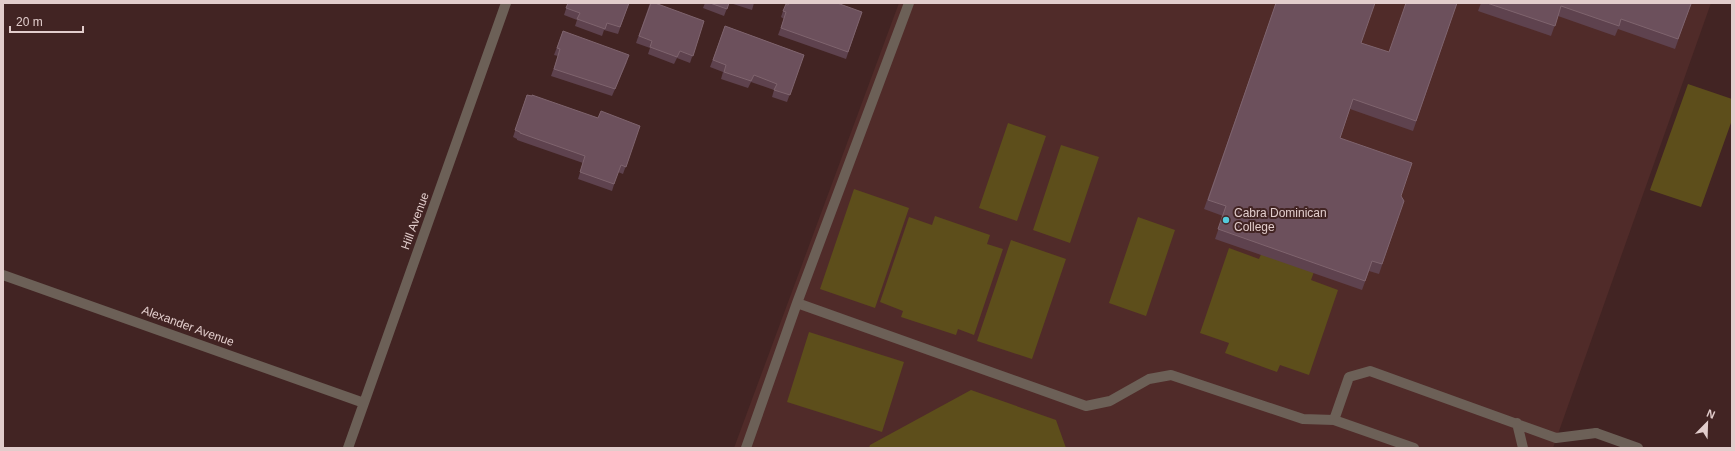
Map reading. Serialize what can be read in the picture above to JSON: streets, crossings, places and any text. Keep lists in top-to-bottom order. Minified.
{"streets":{"street":["Hill Avenue","Alexander Avenue"]},"crossings":[["Hill Avenue","Alexander Avenue"]],"places":["Cabra Dominican College"],"scale_bar":"20 m","north":"top right"}
